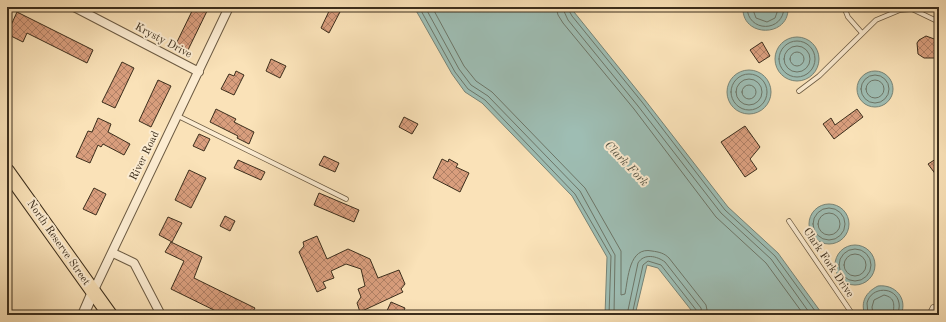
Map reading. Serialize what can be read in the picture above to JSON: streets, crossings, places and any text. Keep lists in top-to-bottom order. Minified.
{"streets":{"highway":["North Reserve Street"],"street":["Krysty Drive","River Road"],"lane":["Clark Fork Drive"]},"crossings":[["Krysty Drive","River Road"],["River Road","North Reserve Street"]],"water":["Clark Fork"]}
